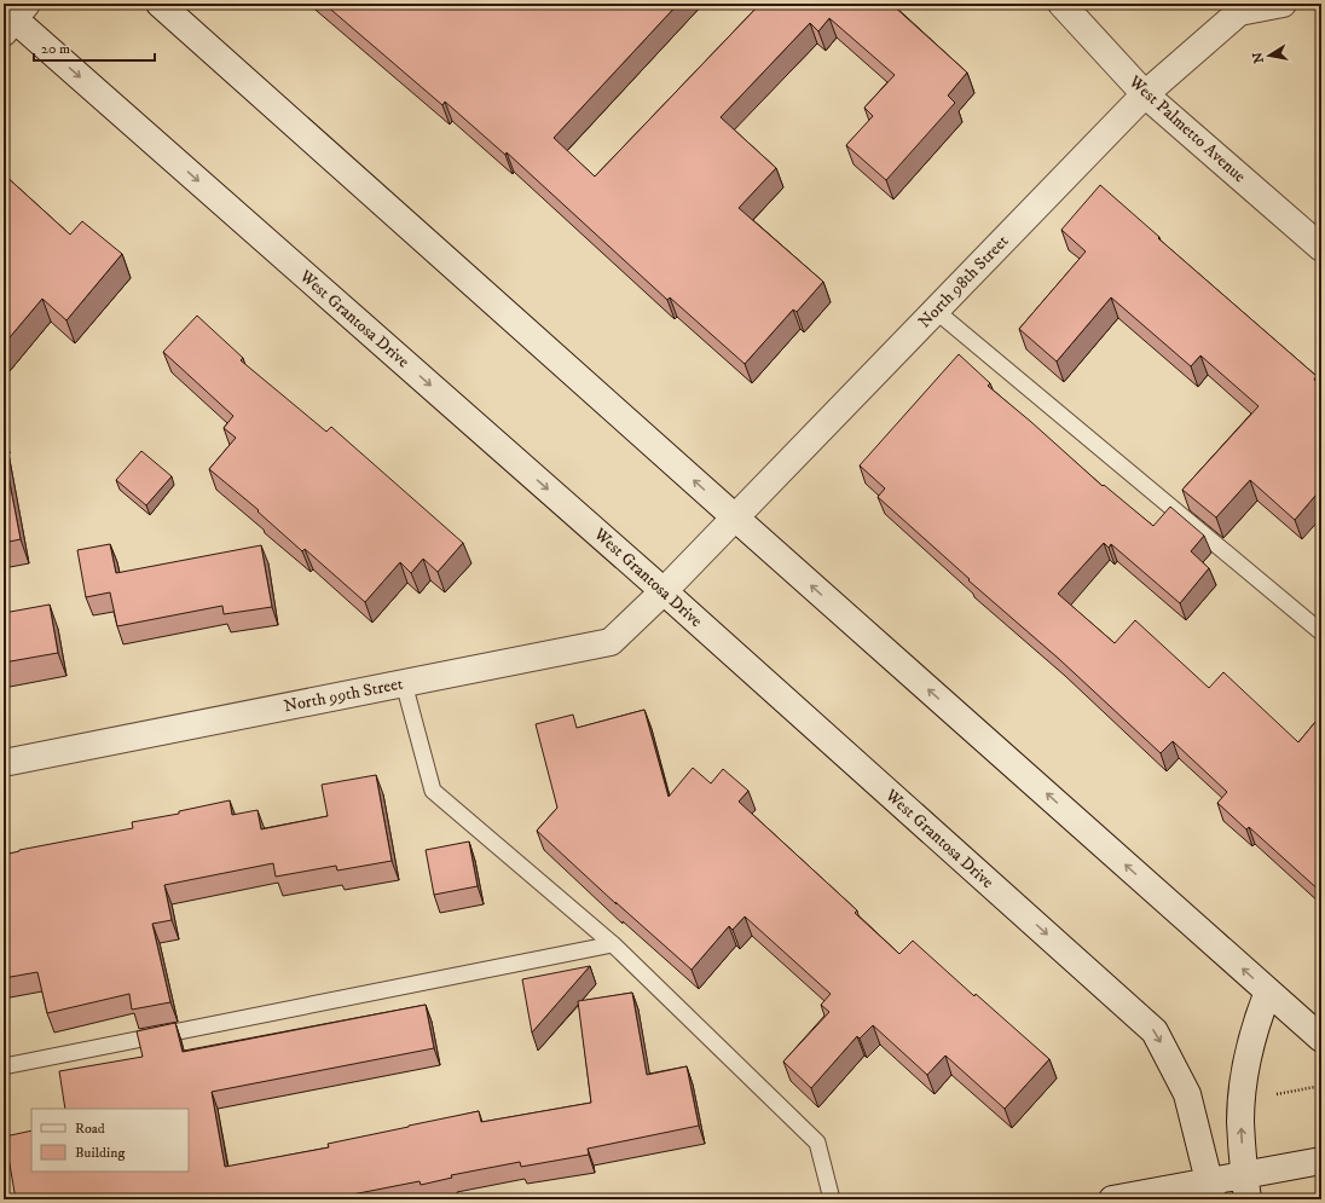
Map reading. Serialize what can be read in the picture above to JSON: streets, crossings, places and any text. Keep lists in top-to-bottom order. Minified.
{"streets":{"street":["West Palmetto Avenue","North 98th Street","West Grantosa Drive","North 99th Street"]},"crossings":[["West Palmetto Avenue","North 98th Street"],["North 98th Street","West Grantosa Drive"],["North 98th Street","North 99th Street"],["West Grantosa Drive","North 99th Street"]],"legend":["Road","Building"],"scale_bar":"20 m","north":"left"}
